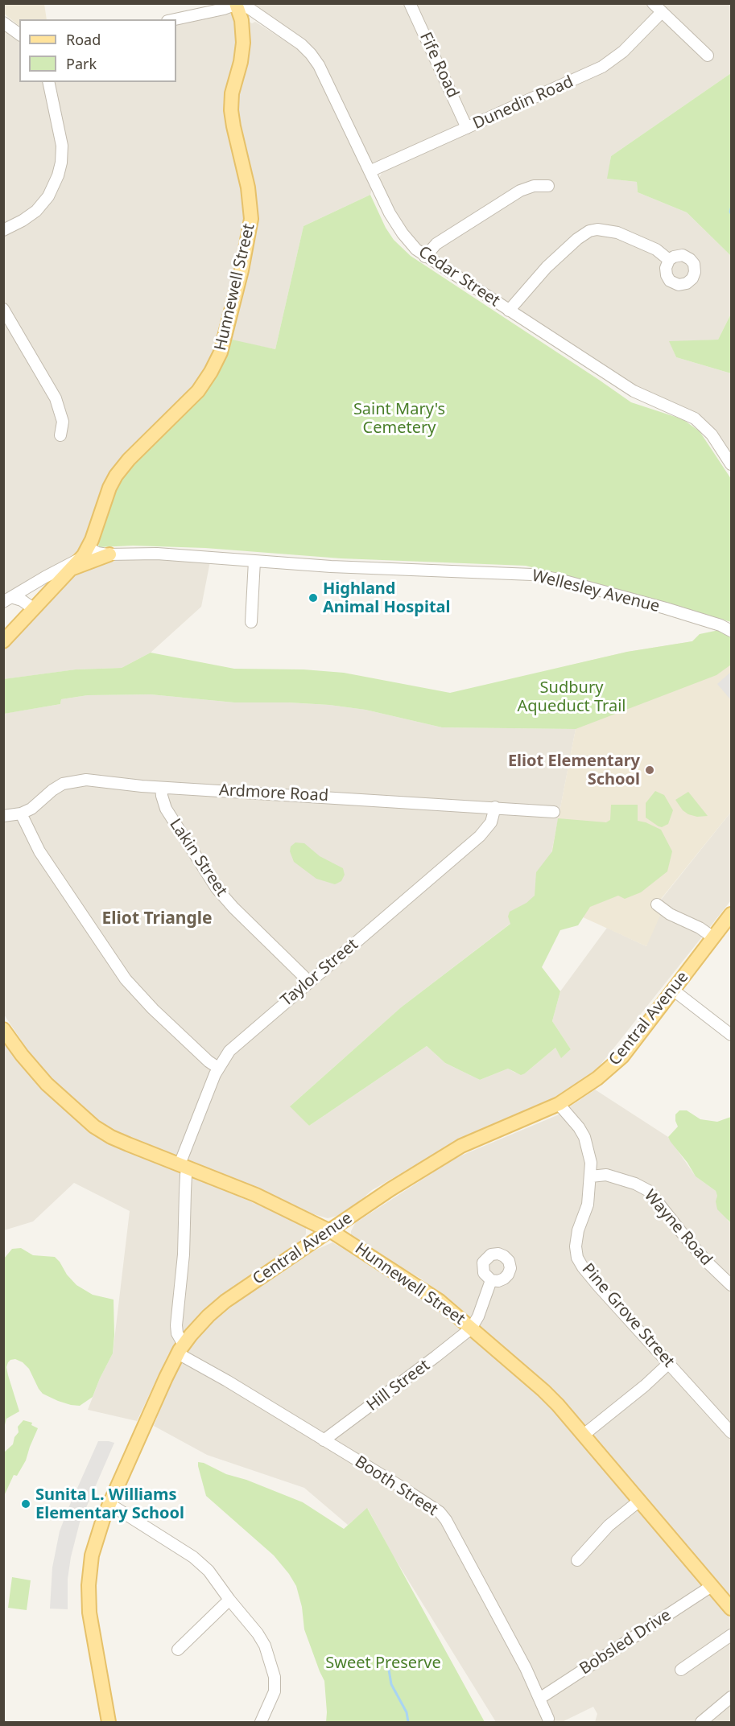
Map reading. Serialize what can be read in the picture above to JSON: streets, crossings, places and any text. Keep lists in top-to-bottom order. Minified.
{"streets":{"main road":["Hunnewell Street","Central Avenue"],"street":["Fife Road","Dunedin Road","Cedar Street","Wellesley Avenue","Ardmore Road","Lakin Street","Taylor Street","Wayne Road","Pine Grove Street","Hill Street","Booth Street","Bobsled Drive"]},"crossings":[["Fife Road","Dunedin Road"],["Dunedin Road","Cedar Street"],["Cedar Street","Hunnewell Street"],["Hunnewell Street","Taylor Street"],["Hunnewell Street","Central Avenue"],["Hunnewell Street","Hill Street"],["Hunnewell Street","Bobsled Drive"],["Ardmore Road","Lakin Street"],["Ardmore Road","Taylor Street"],["Lakin Street","Taylor Street"],["Taylor Street","Central Avenue"],["Taylor Street","Booth Street"],["Central Avenue","Pine Grove Street"],["Central Avenue","Booth Street"],["Wayne Road","Pine Grove Street"],["Hill Street","Booth Street"],["Booth Street","Bobsled Drive"]],"districts":["Eliot Triangle"],"parks":["Saint Mary's Cemetery","Sudbury Aqueduct Trail","Sweet Preserve"],"places":["Highland Animal Hospital","Eliot Elementary School","Sunita L. Williams Elementary School"],"legend":["Road","Park"]}
